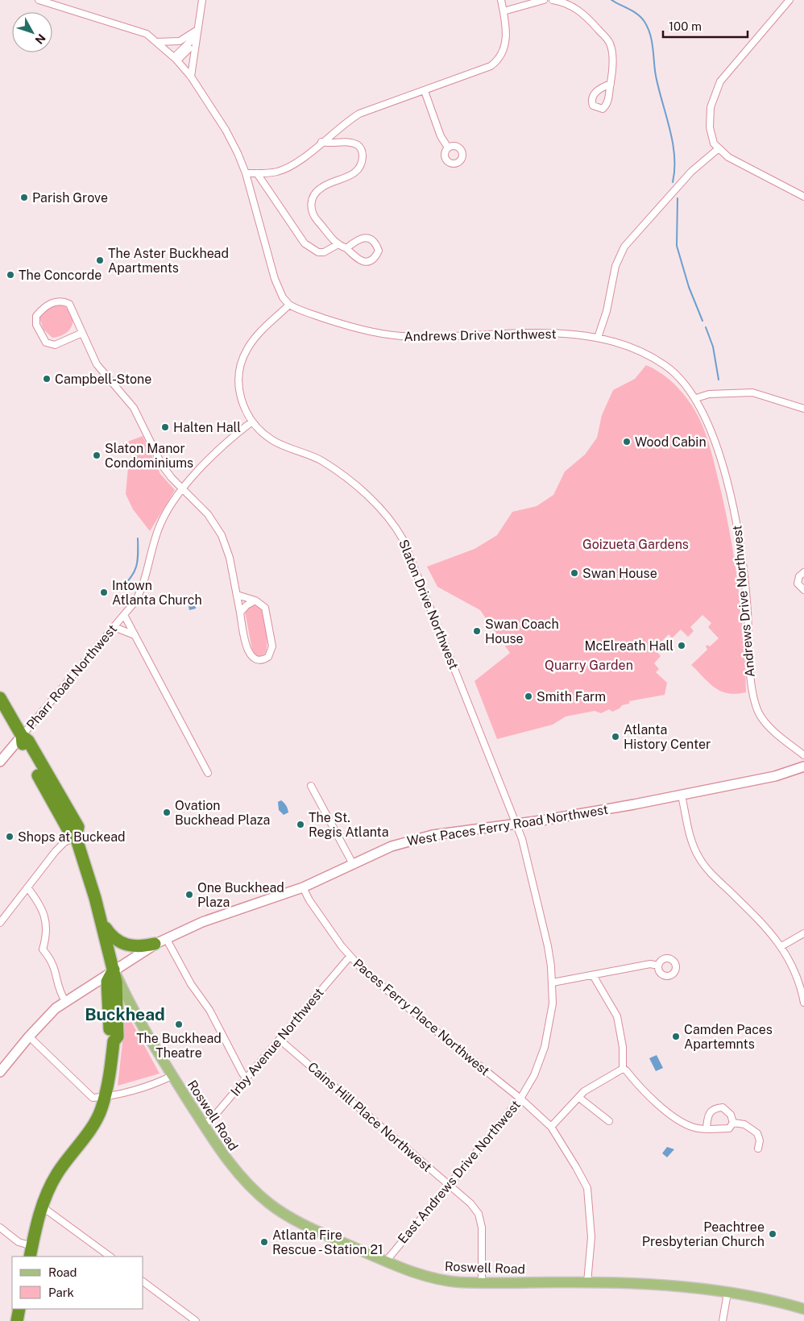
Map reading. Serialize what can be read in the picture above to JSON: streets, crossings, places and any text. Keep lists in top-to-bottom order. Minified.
{"streets":{"main road":["West Paces Ferry Road Northwest","Roswell Road"],"street":["Andrews Drive Northwest","Slaton Drive Northwest","Pharr Road Northwest","Paces Ferry Place Northwest","Irby Avenue Northwest","Cains Hill Place Northwest","East Andrews Drive Northwest"]},"crossings":[["Andrews Drive Northwest","Slaton Drive Northwest"],["Slaton Drive Northwest","Pharr Road Northwest"],["Slaton Drive Northwest","West Paces Ferry Road Northwest"],["Slaton Drive Northwest","East Andrews Drive Northwest"],["West Paces Ferry Road Northwest","Paces Ferry Place Northwest"],["West Paces Ferry Road Northwest","Roswell Road"],["West Paces Ferry Road Northwest","East Andrews Drive Northwest"],["Paces Ferry Place Northwest","Irby Avenue Northwest"],["Paces Ferry Place Northwest","Roswell Road"],["Paces Ferry Place Northwest","East Andrews Drive Northwest"],["Irby Avenue Northwest","Roswell Road"],["Irby Avenue Northwest","Cains Hill Place Northwest"],["Roswell Road","Cains Hill Place Northwest"],["Roswell Road","East Andrews Drive Northwest"],["Cains Hill Place Northwest","East Andrews Drive Northwest"]],"districts":["Buckhead"],"parks":["Goizueta Gardens","Quarry Garden"],"places":["Parish Grove","The Aster Buckhead Apartments","The Concorde","Campbell-Stone","Halten Hall","Wood Cabin","Slaton Manor Condominiums","Swan House","Intown Atlanta Church","Swan Coach House","McElreath Hall","Smith Farm","Atlanta History Center","Ovation Buckhead Plaza","The St. Regis Atlanta","Shops at Buckead","One Buckhead Plaza","The Buckhead Theatre","Camden Paces Apartemnts","Peachtree Presbyterian Church","Atlanta Fire Rescue - Station 21"],"legend":["Road","Park"],"scale_bar":"100 m","north":"bottom right"}
